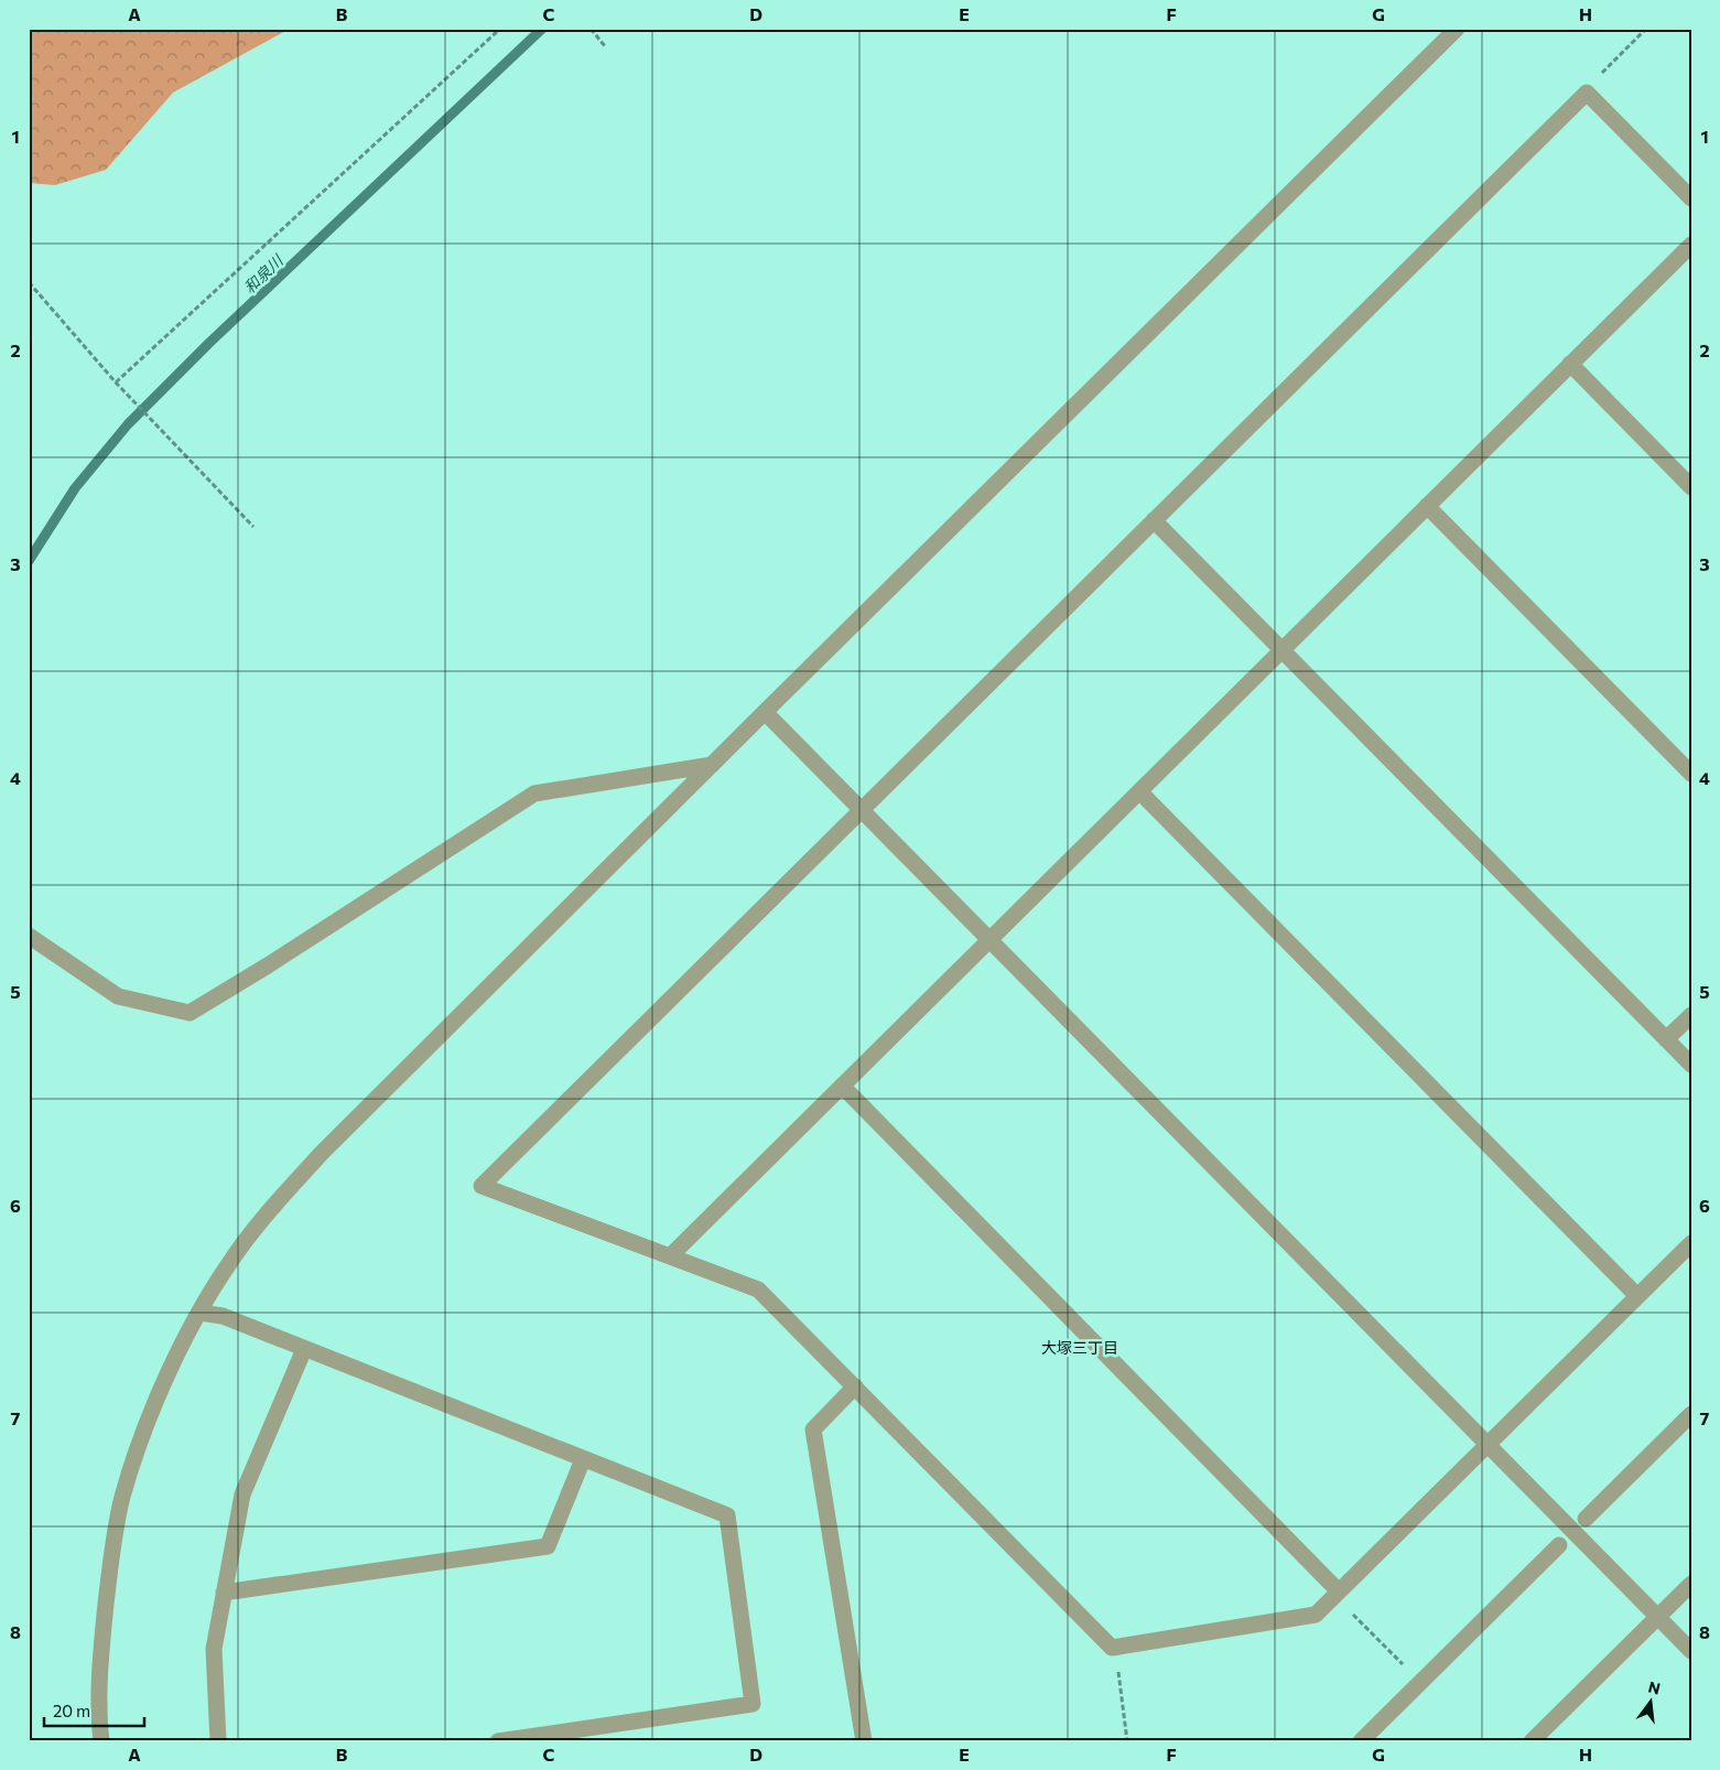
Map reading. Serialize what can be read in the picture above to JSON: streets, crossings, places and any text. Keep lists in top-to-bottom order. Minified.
{"districts":["大塚三丁目"],"water":["和泉川"],"scale_bar":"20 m","north":"top","grid":{"columns":["A","B","C","D","E","F","G","H"],"rows":["1","2","3","4","5","6","7","8"]}}
